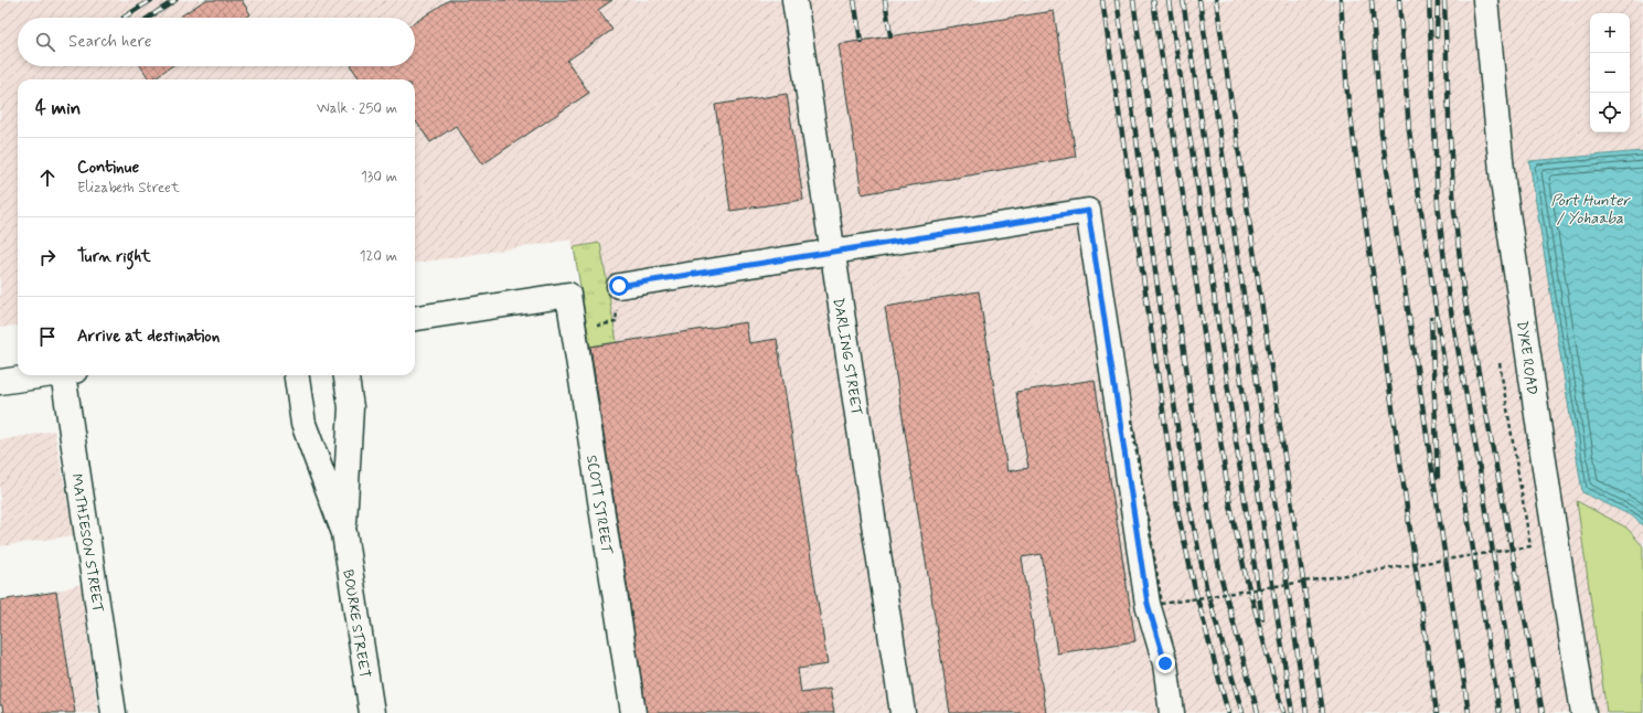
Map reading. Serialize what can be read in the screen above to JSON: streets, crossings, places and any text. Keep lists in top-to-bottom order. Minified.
{"streets":{"street":["DARLING STREET","DYKE ROAD","SCOTT STREET","MATHIESON STREET","BOURKE STREET"]},"water":["Port Hunter / Yohaaba"],"page":{"map_buttons":["+","−"],"search":"Search here","heading":["4 min","Walk · 250 m"],"list":[["Continue","Elizabeth Street","130 m"],["Turn right","120 m"],"Arrive at destination"]}}
